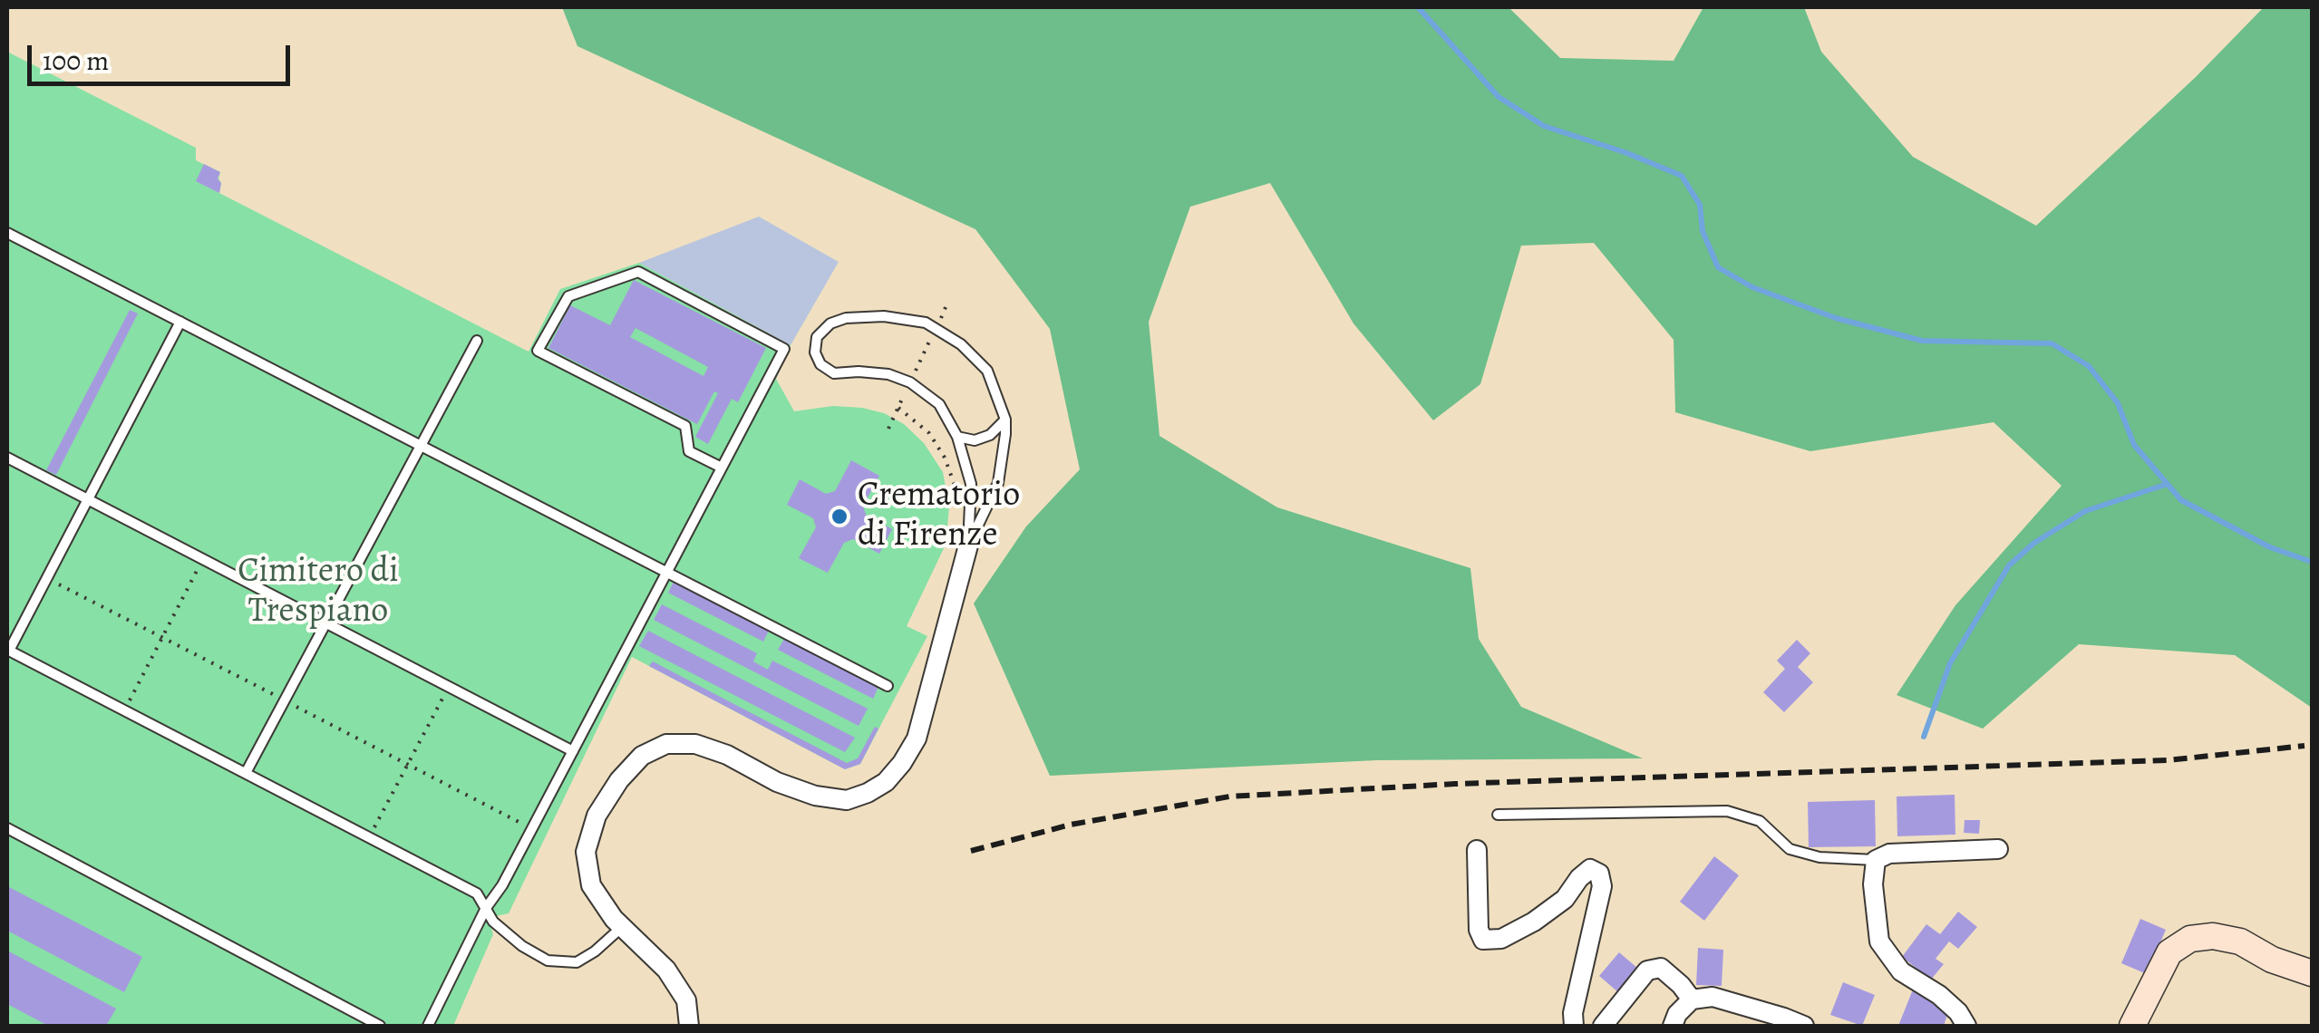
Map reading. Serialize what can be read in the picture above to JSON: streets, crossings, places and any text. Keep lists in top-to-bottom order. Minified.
{"parks":["Cimitero di Trespiano"],"places":["Crematorio di Firenze"],"scale_bar":"100 m"}
